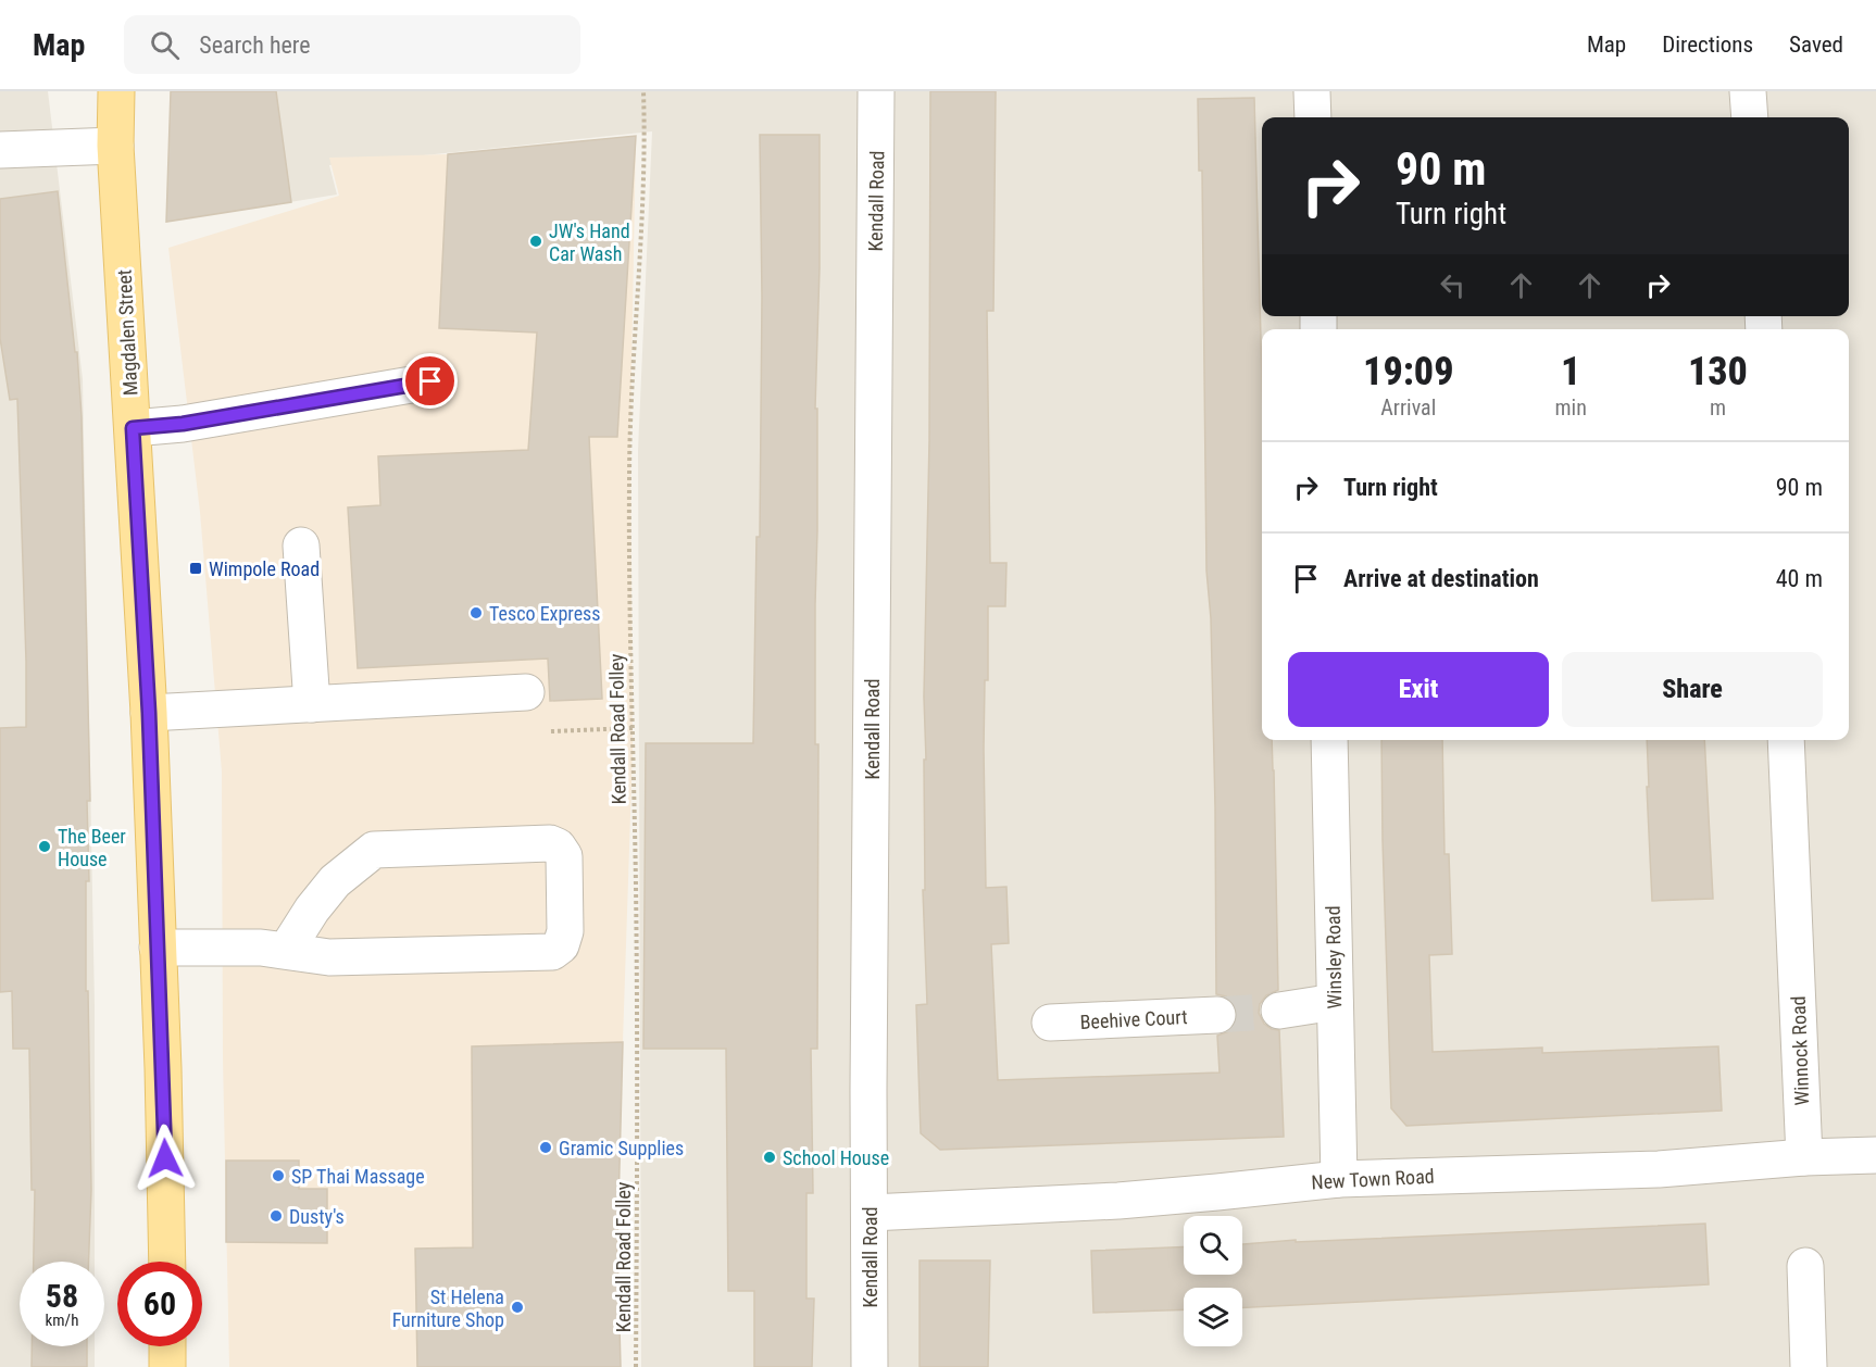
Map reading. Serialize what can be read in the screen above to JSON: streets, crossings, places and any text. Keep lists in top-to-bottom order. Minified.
{"streets":{"main road":["Magdalen Street"],"street":["Kendall Road","Winsley Road","Beehive Court","Winnock Road","New Town Road"],"path":["Kendall Road Folley"]},"crossings":[["Kendall Road","New Town Road"],["Winsley Road","New Town Road"],["Winnock Road","New Town Road"]],"places":{"other":["JW's Hand Car Wash","Tesco Express","The Beer House","Gramic Supplies","School House","SP Thai Massage","Dusty's","St Helena Furniture Shop"],"transit":["Wimpole Road"]},"page":{"header":"Map","search":"Search here","nav":["Map","Directions","Saved"],"turn":["90 m","Turn right"],"eta":["19:09","Arrival","1","min","130","m"],"list":[{"name":"Turn right","value":"90 m"},{"name":"Arrive at destination","value":"40 m"}],"buttons":["Exit","Share"],"speed":"58 km/h","limit":"60"}}
